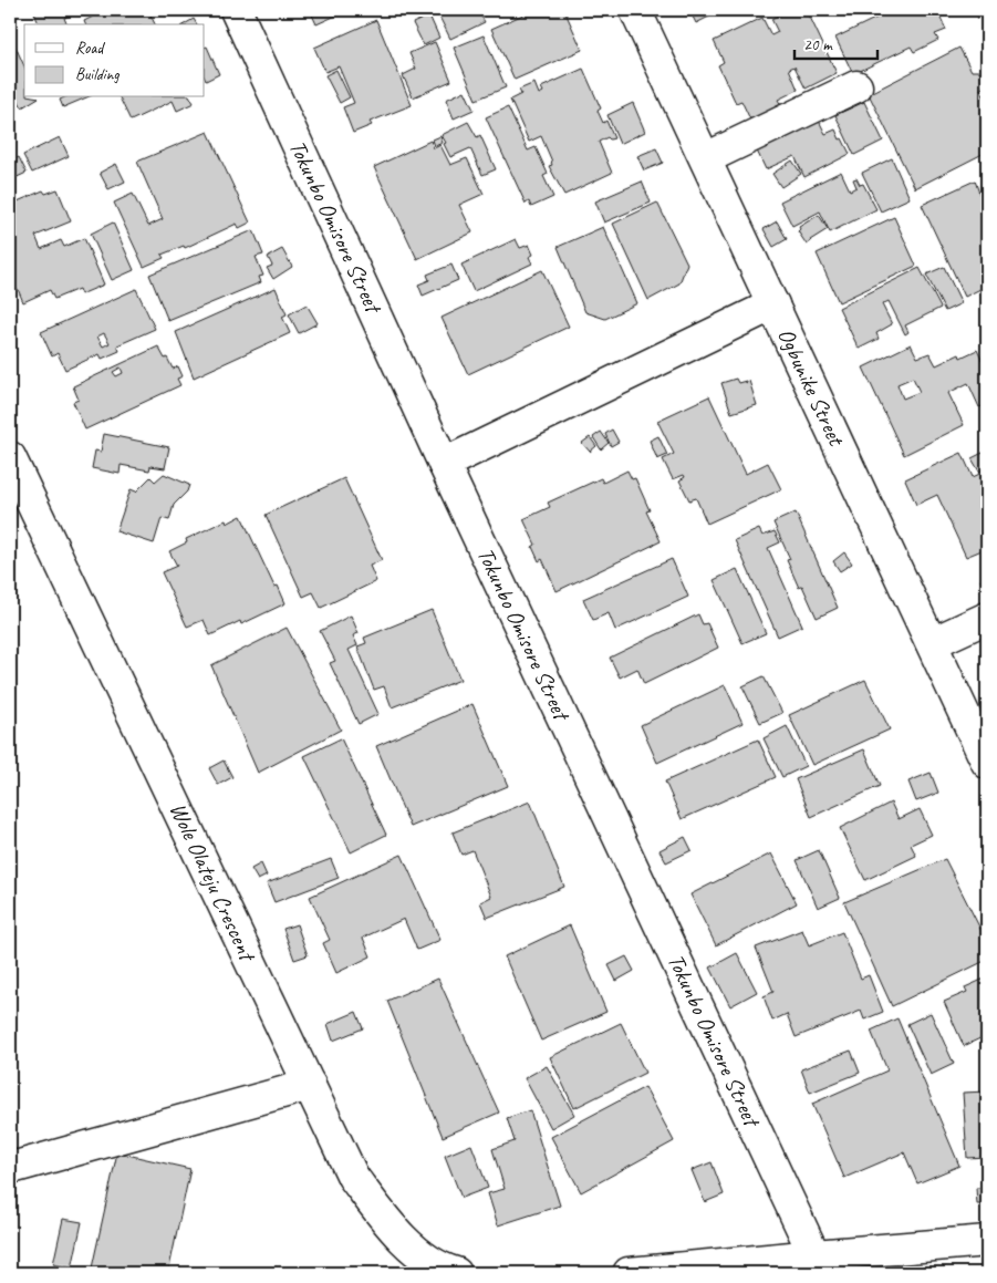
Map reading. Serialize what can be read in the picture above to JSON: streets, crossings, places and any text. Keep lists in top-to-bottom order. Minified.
{"streets":{"street":["Tokunbo Omisore Street","Ogbunike Street","Wole Olateju Crescent"]},"legend":["Road","Building"],"scale_bar":"20 m"}
